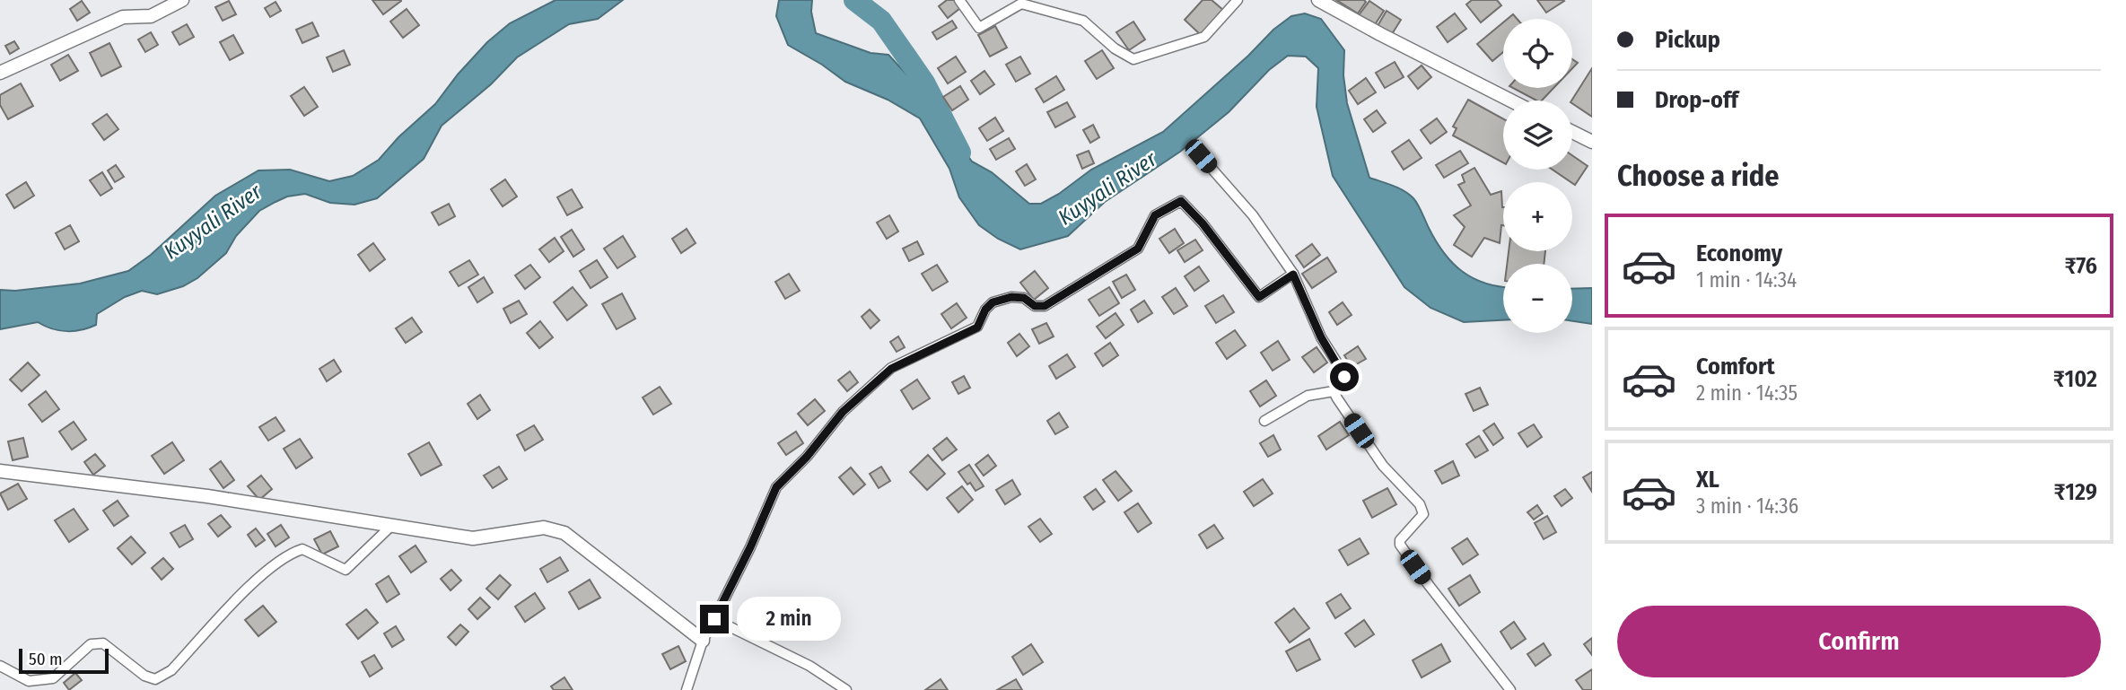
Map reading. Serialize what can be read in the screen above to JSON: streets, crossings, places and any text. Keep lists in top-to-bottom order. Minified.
{"water":["Kuyyali River"],"scale_bar":"50 m","page":{"banner":["Pickup","Drop-off"],"map_buttons":["+","−"],"heading":"Choose a ride","list":[{"name":"Economy","note":"1 min · 14:34","value":"₹76"},{"name":"Comfort","note":"2 min · 14:35","value":"₹102"},{"name":"XL","note":"3 min · 14:36","value":"₹129"}],"buttons":"Confirm","bubble":"2 min","scale":"50 m"}}
